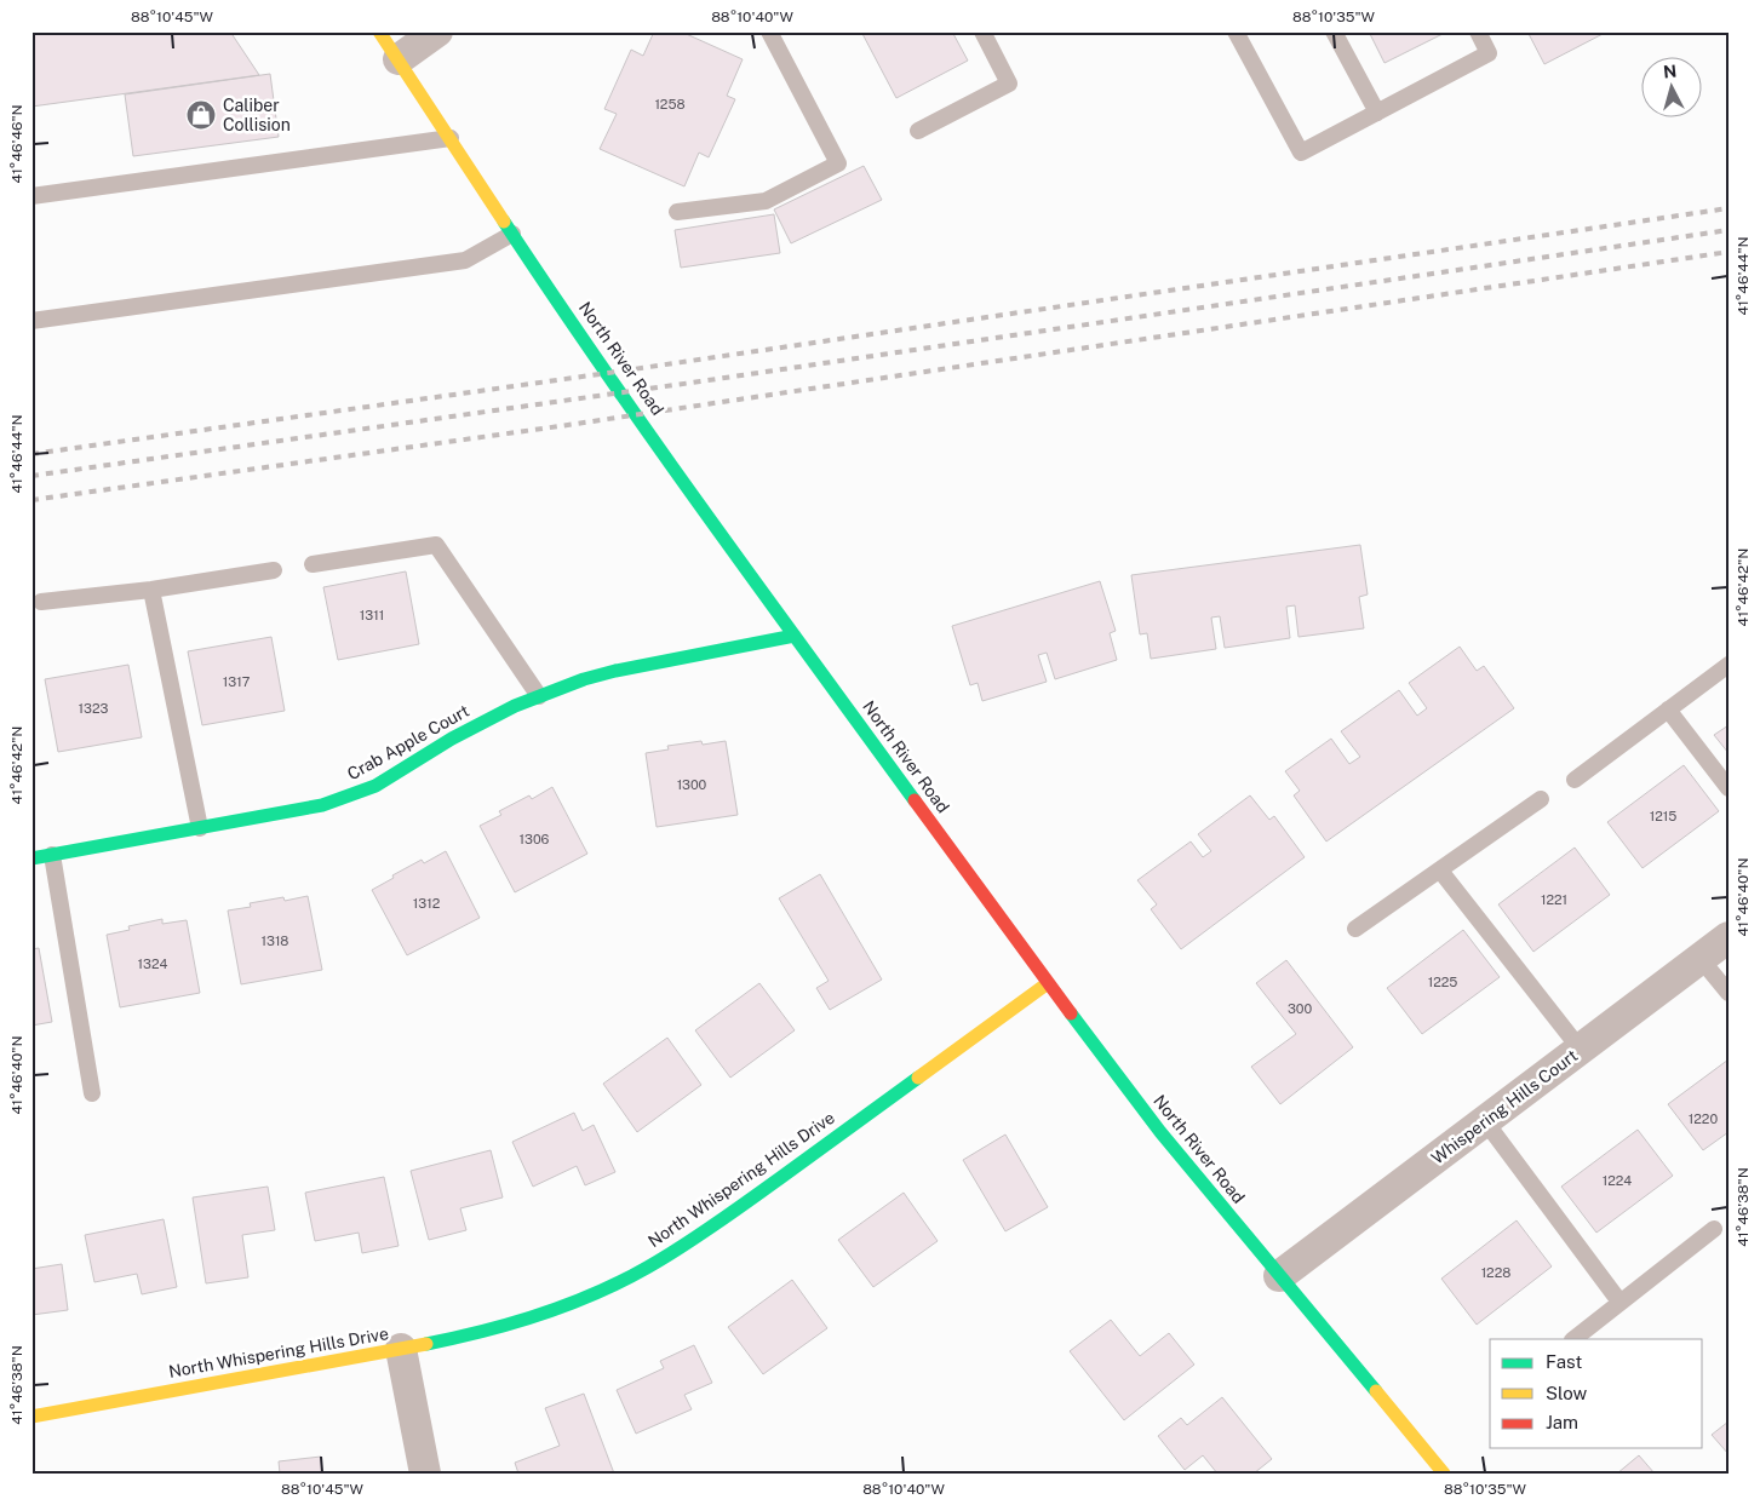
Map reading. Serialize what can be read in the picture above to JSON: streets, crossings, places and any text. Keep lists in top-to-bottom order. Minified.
{"streets":{"street":["North River Road","Crab Apple Court","Whispering Hills Court","North Whispering Hills Drive"]},"crossings":[["North River Road","Crab Apple Court"],["North River Road","Whispering Hills Court"],["North River Road","North Whispering Hills Drive"]],"places":{"shop":["Caliber Collision"]},"house_numbers":["1258","1311","1317","1323","1300","1215","1306","1221","1312","1318","1324","1225","300","1220","1224","1228"],"legend":["Fast","Slow","Jam"],"north":"top","coordinates":["88°10'45\"W","88°10'40\"W","88°10'35\"W","41°46'46\"N","41°46'44\"N","41°46'42\"N","41°46'40\"N","41°46'38\"N"]}
